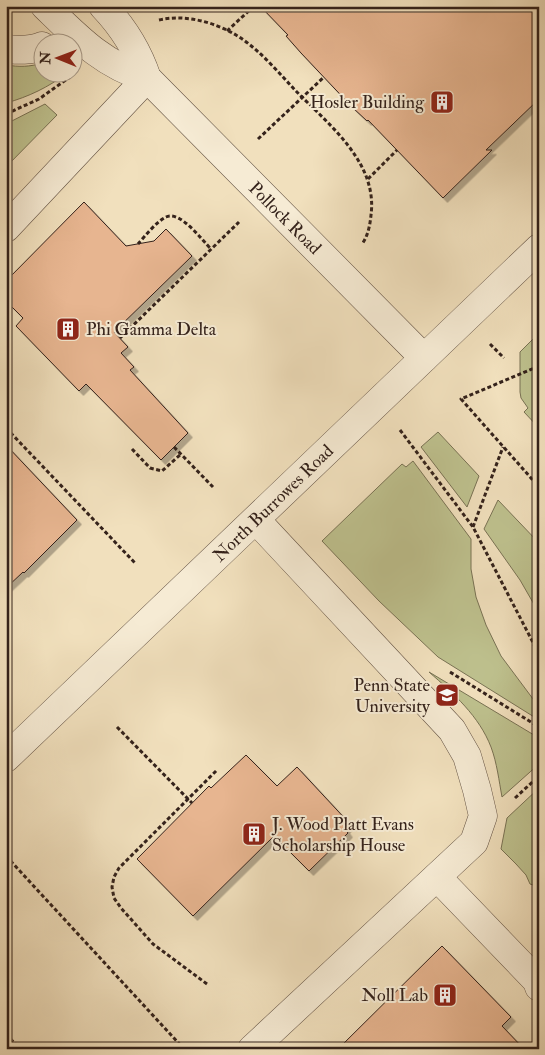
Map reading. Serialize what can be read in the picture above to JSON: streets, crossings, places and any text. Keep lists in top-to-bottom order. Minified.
{"streets":{"street":["Pollock Road","North Burrowes Road"]},"crossings":[["Pollock Road","North Burrowes Road"]],"places":{"building":["Hosler Building","Phi Gamma Delta","J. Wood Platt Evans Scholarship House","Noll Lab"],"school or university":["Penn State University"]},"north":"left"}
